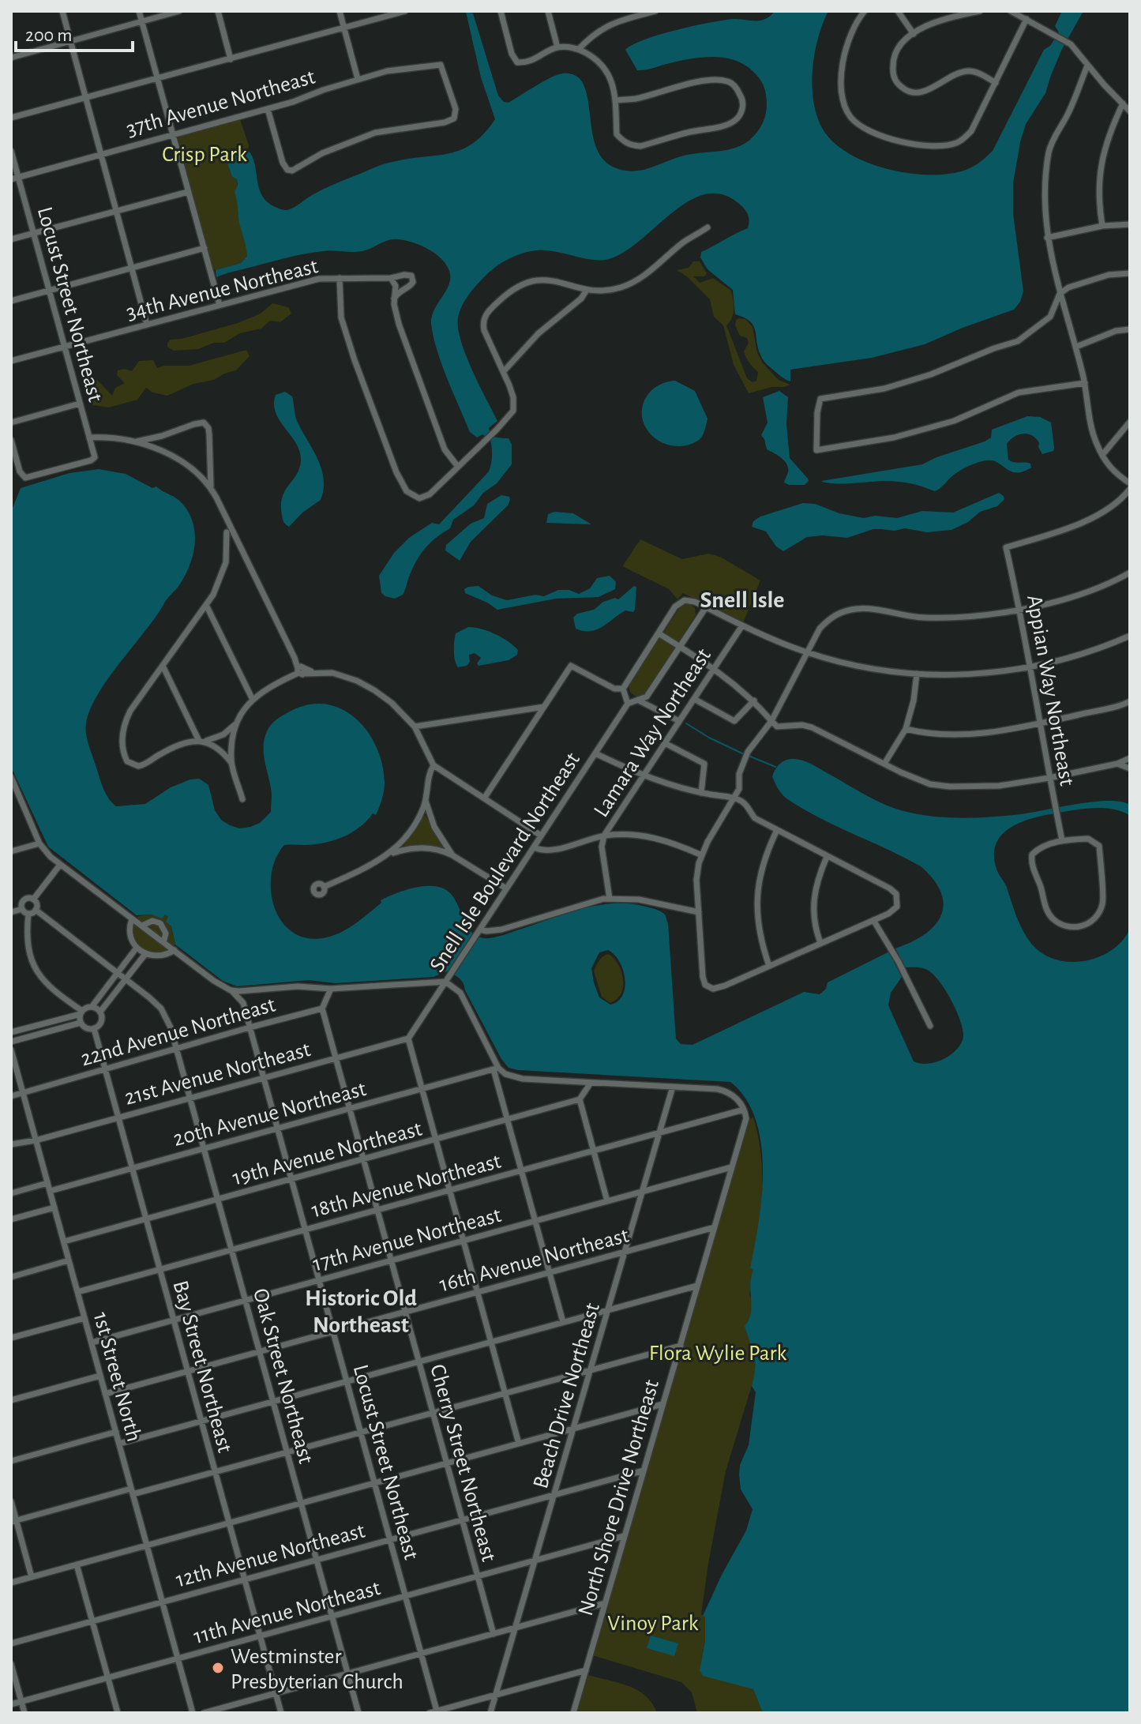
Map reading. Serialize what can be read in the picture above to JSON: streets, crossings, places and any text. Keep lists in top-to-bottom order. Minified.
{"streets":{"street":["37th Avenue Northeast","34th Avenue Northeast","Locust Street Northeast","Appian Way Northeast","Lamara Way Northeast","Snell Isle Boulevard Northeast","22nd Avenue Northeast","21st Avenue Northeast","20th Avenue Northeast","19th Avenue Northeast","18th Avenue Northeast","17th Avenue Northeast","16th Avenue Northeast","Bay Street Northeast","Oak Street Northeast","1st Street North","Beach Drive Northeast","Cherry Street Northeast","North Shore Drive Northeast","12th Avenue Northeast","11th Avenue Northeast"]},"crossings":[["37th Avenue Northeast","Locust Street Northeast"],["34th Avenue Northeast","Locust Street Northeast"],["Locust Street Northeast","22nd Avenue Northeast"],["Locust Street Northeast","21st Avenue Northeast"],["Locust Street Northeast","20th Avenue Northeast"],["Locust Street Northeast","19th Avenue Northeast"],["Locust Street Northeast","18th Avenue Northeast"],["Locust Street Northeast","17th Avenue Northeast"],["Locust Street Northeast","16th Avenue Northeast"],["Locust Street Northeast","12th Avenue Northeast"],["Locust Street Northeast","11th Avenue Northeast"],["Snell Isle Boulevard Northeast","21st Avenue Northeast"],["22nd Avenue Northeast","Bay Street Northeast"],["22nd Avenue Northeast","Oak Street Northeast"],["22nd Avenue Northeast","1st Street North"],["22nd Avenue Northeast","Cherry Street Northeast"],["21st Avenue Northeast","Bay Street Northeast"],["21st Avenue Northeast","Oak Street Northeast"],["21st Avenue Northeast","1st Street North"],["21st Avenue Northeast","Cherry Street Northeast"],["20th Avenue Northeast","Bay Street Northeast"],["20th Avenue Northeast","Oak Street Northeast"],["20th Avenue Northeast","1st Street North"],["20th Avenue Northeast","Cherry Street Northeast"],["19th Avenue Northeast","Bay Street Northeast"],["19th Avenue Northeast","Oak Street Northeast"],["19th Avenue Northeast","1st Street North"],["19th Avenue Northeast","Cherry Street Northeast"],["18th Avenue Northeast","Bay Street Northeast"],["18th Avenue Northeast","Oak Street Northeast"],["18th Avenue Northeast","1st Street North"],["18th Avenue Northeast","Beach Drive Northeast"],["18th Avenue Northeast","Cherry Street Northeast"],["18th Avenue Northeast","North Shore Drive Northeast"],["17th Avenue Northeast","Bay Street Northeast"],["17th Avenue Northeast","Oak Street Northeast"],["17th Avenue Northeast","1st Street North"],["17th Avenue Northeast","Beach Drive Northeast"],["17th Avenue Northeast","Cherry Street Northeast"],["17th Avenue Northeast","North Shore Drive Northeast"],["16th Avenue Northeast","Bay Street Northeast"],["16th Avenue Northeast","Oak Street Northeast"],["16th Avenue Northeast","1st Street North"],["16th Avenue Northeast","Beach Drive Northeast"],["16th Avenue Northeast","Cherry Street Northeast"],["16th Avenue Northeast","North Shore Drive Northeast"],["Bay Street Northeast","12th Avenue Northeast"],["Bay Street Northeast","11th Avenue Northeast"],["Oak Street Northeast","12th Avenue Northeast"],["Oak Street Northeast","11th Avenue Northeast"],["1st Street North","12th Avenue Northeast"],["1st Street North","11th Avenue Northeast"],["Beach Drive Northeast","12th Avenue Northeast"],["Beach Drive Northeast","11th Avenue Northeast"],["Cherry Street Northeast","12th Avenue Northeast"],["Cherry Street Northeast","11th Avenue Northeast"],["North Shore Drive Northeast","12th Avenue Northeast"],["North Shore Drive Northeast","11th Avenue Northeast"]],"districts":["Snell Isle","Historic Old Northeast"],"parks":["Crisp Park","Flora Wylie Park","Vinoy Park"],"places":["Westminster Presbyterian Church"],"scale_bar":"200 m"}
